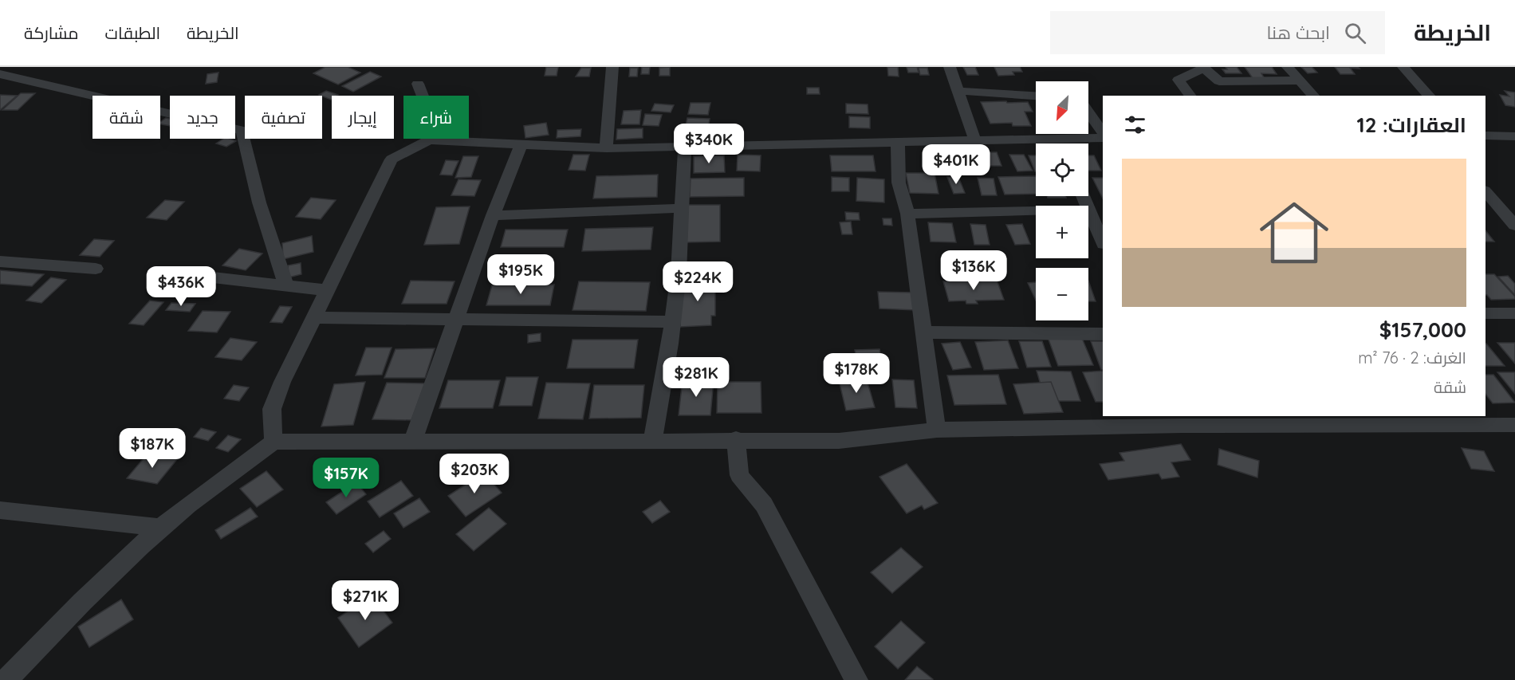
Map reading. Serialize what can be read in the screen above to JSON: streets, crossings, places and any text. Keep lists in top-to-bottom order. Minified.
{"north":"bottom left","page":{"header":"الخريطة","search":"ابحث هنا","nav":["الخريطة","الطبقات","مشاركة"],"map_buttons":["+","−"],"chip":["شراء","إيجار","تصفية","جديد","شقة"],"heading":"العقارات: 12","price":["$340K","$401K","$136K","$195K","$224K","$436K","$178K","$281K","$187K","$203K","$157K","$271K"],"list":[{"name":"$157,000","note":"الغرف: 2 · 76 m² · شقة"}]}}
